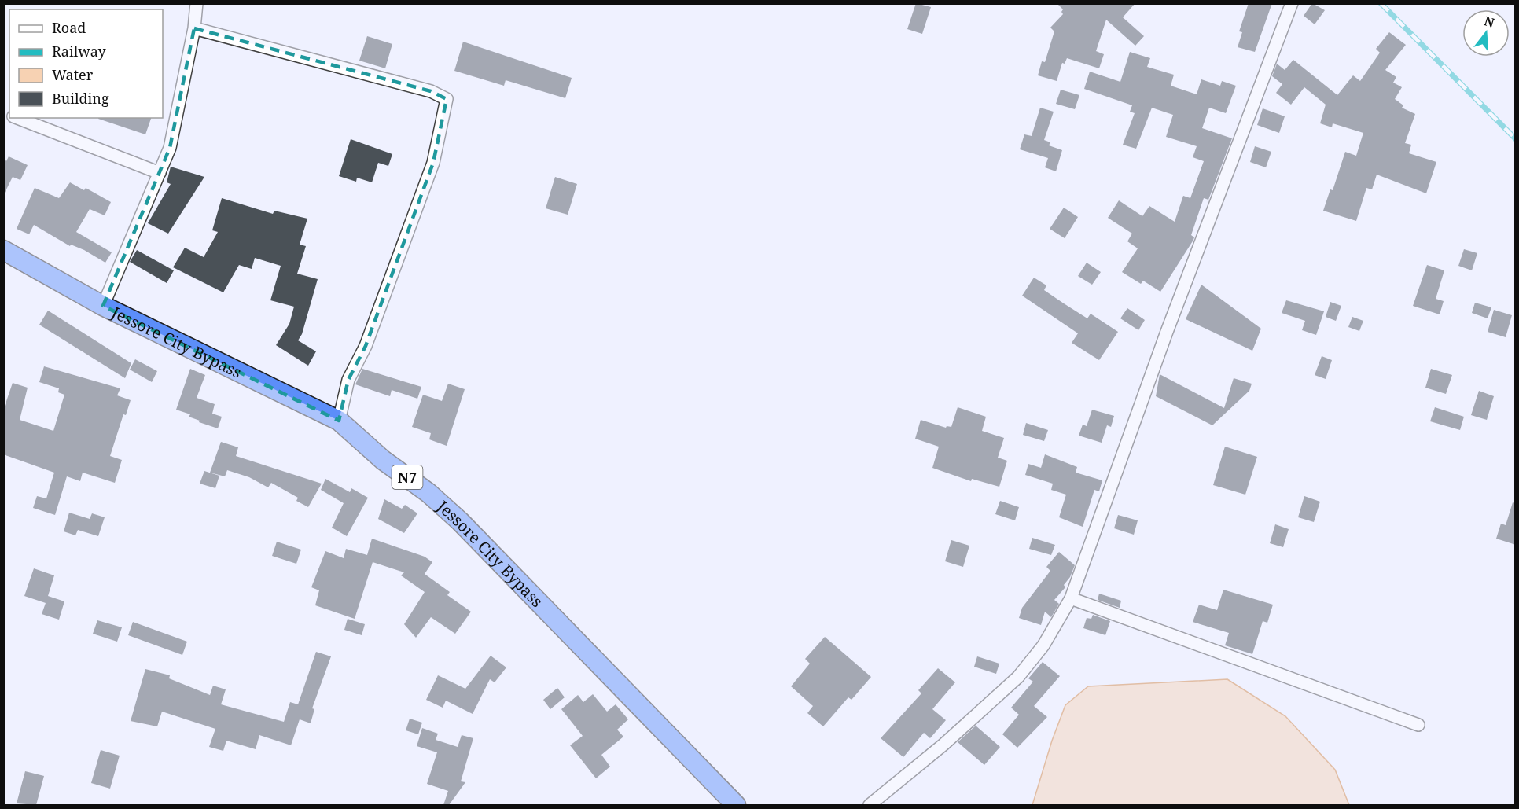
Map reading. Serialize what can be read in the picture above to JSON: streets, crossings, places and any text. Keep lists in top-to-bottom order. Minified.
{"streets":{"highway":["Jessore City Bypass","N7"]},"legend":["Road","Railway","Water","Building"],"north":"top"}
